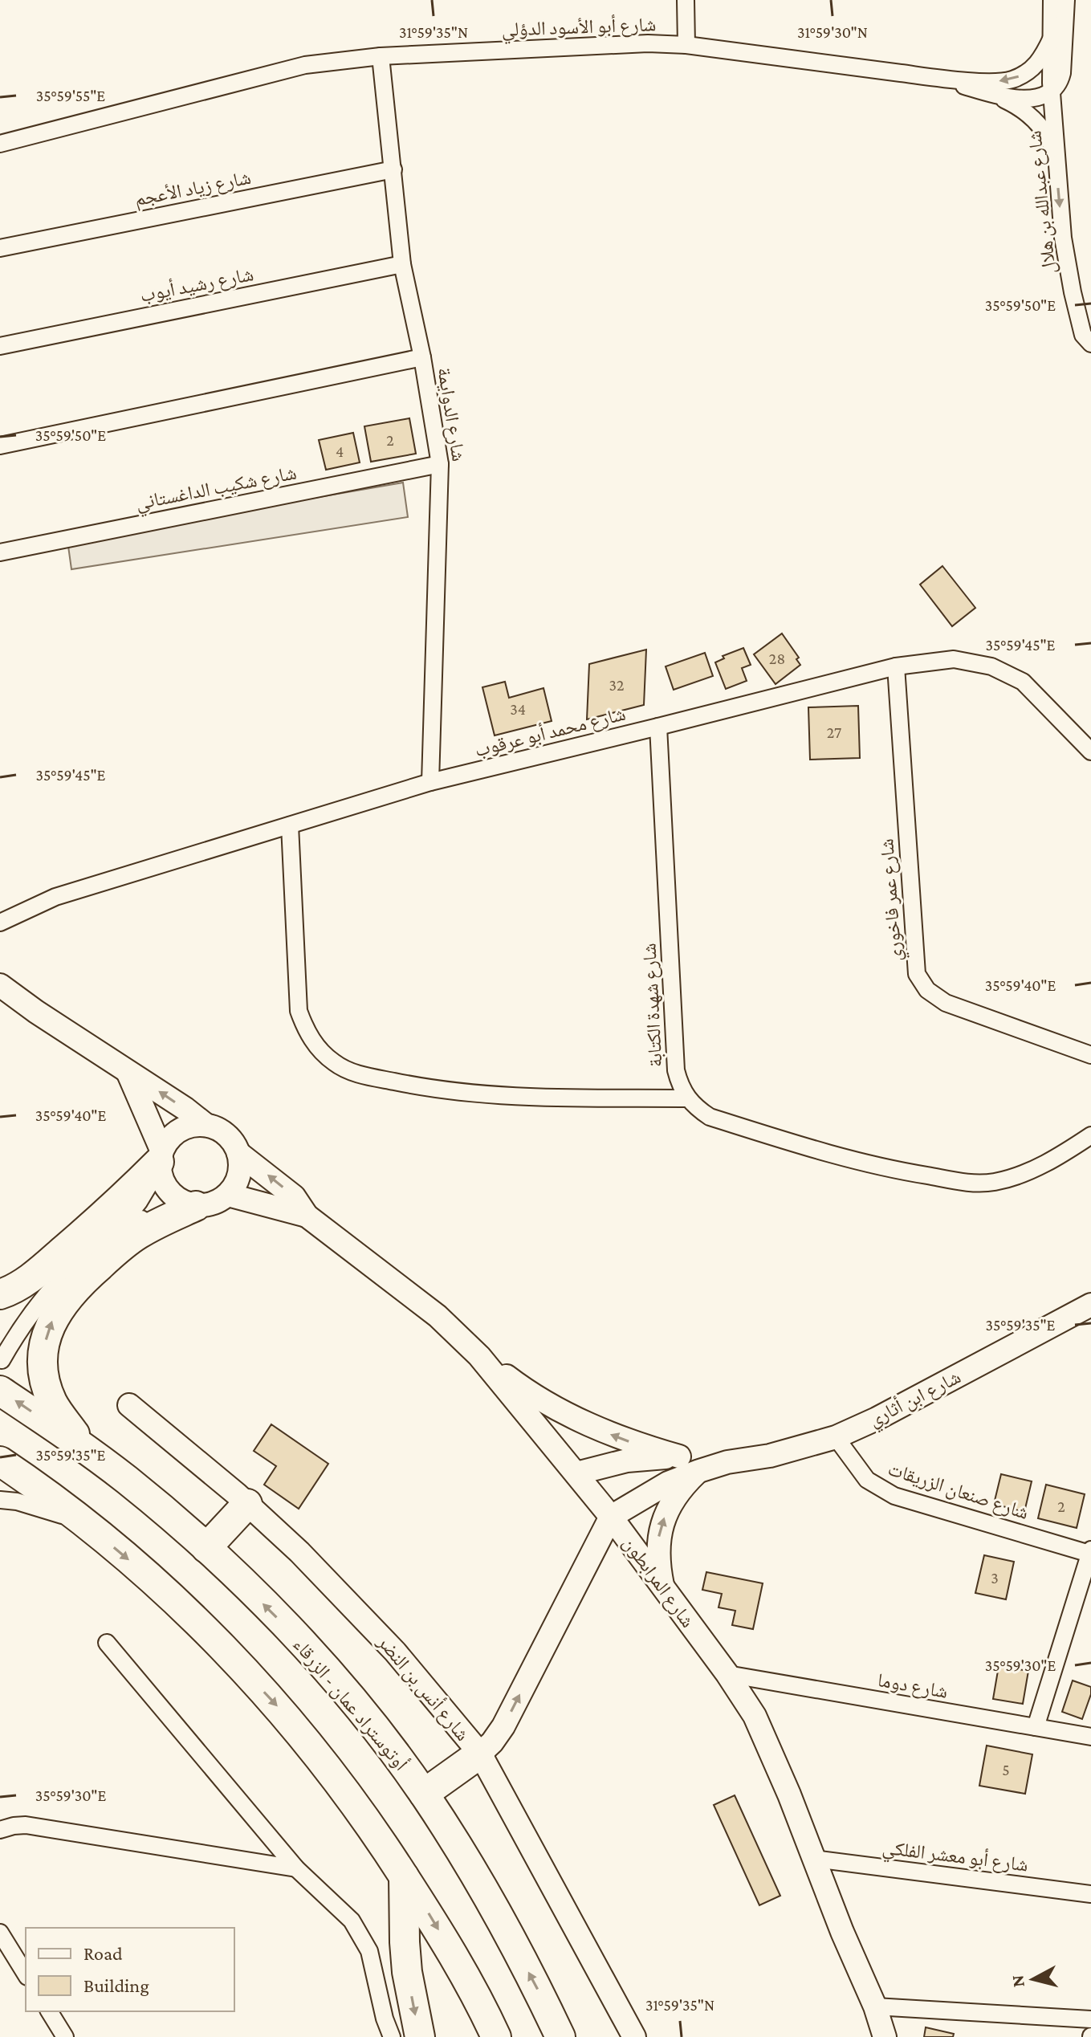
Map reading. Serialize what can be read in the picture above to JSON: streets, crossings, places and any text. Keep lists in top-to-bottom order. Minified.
{"streets":{"highway":["أوتوستراد عمان - الزرقاء"],"street":["شارع أبو الأسود الدؤلي","شارع زياد الأعجم","شارع عبدالله بن هلال","شارع رشيد أيوب","شارع الدوايمة","شارع شكيب الداغستاني","شارع محمد أبو عرقوب","شارع عمر فاخوري","شارع شهدة الكتابة","شارع ابن أثاري","شارع صنعان الزريقات","شارع المرابطون","شارع دوما","شارع أنس بن النضر","شارع أبو معشر الفلكي"]},"crossings":[["شارع أبو الأسود الدؤلي","شارع الدوايمة"],["شارع زياد الأعجم","شارع الدوايمة"],["شارع رشيد أيوب","شارع الدوايمة"],["شارع الدوايمة","شارع شكيب الداغستاني"],["شارع الدوايمة","شارع محمد أبو عرقوب"],["شارع محمد أبو عرقوب","شارع عمر فاخوري"],["شارع محمد أبو عرقوب","شارع شهدة الكتابة"],["شارع ابن أثاري","شارع صنعان الزريقات"],["شارع ابن أثاري","شارع المرابطون"],["شارع المرابطون","شارع دوما"],["شارع المرابطون","شارع أبو معشر الفلكي"]],"one_way":["شارع عبدالله بن هلال"],"house_numbers":["2","4","28","32","34","27","2","3","5"],"legend":["Road","Building"],"north":"left","coordinates":["31°59'35\"N","31°59'30\"N","35°59'55\"E","35°59'50\"E","35°59'45\"E","35°59'40\"E","35°59'35\"E","35°59'30\"E"]}
